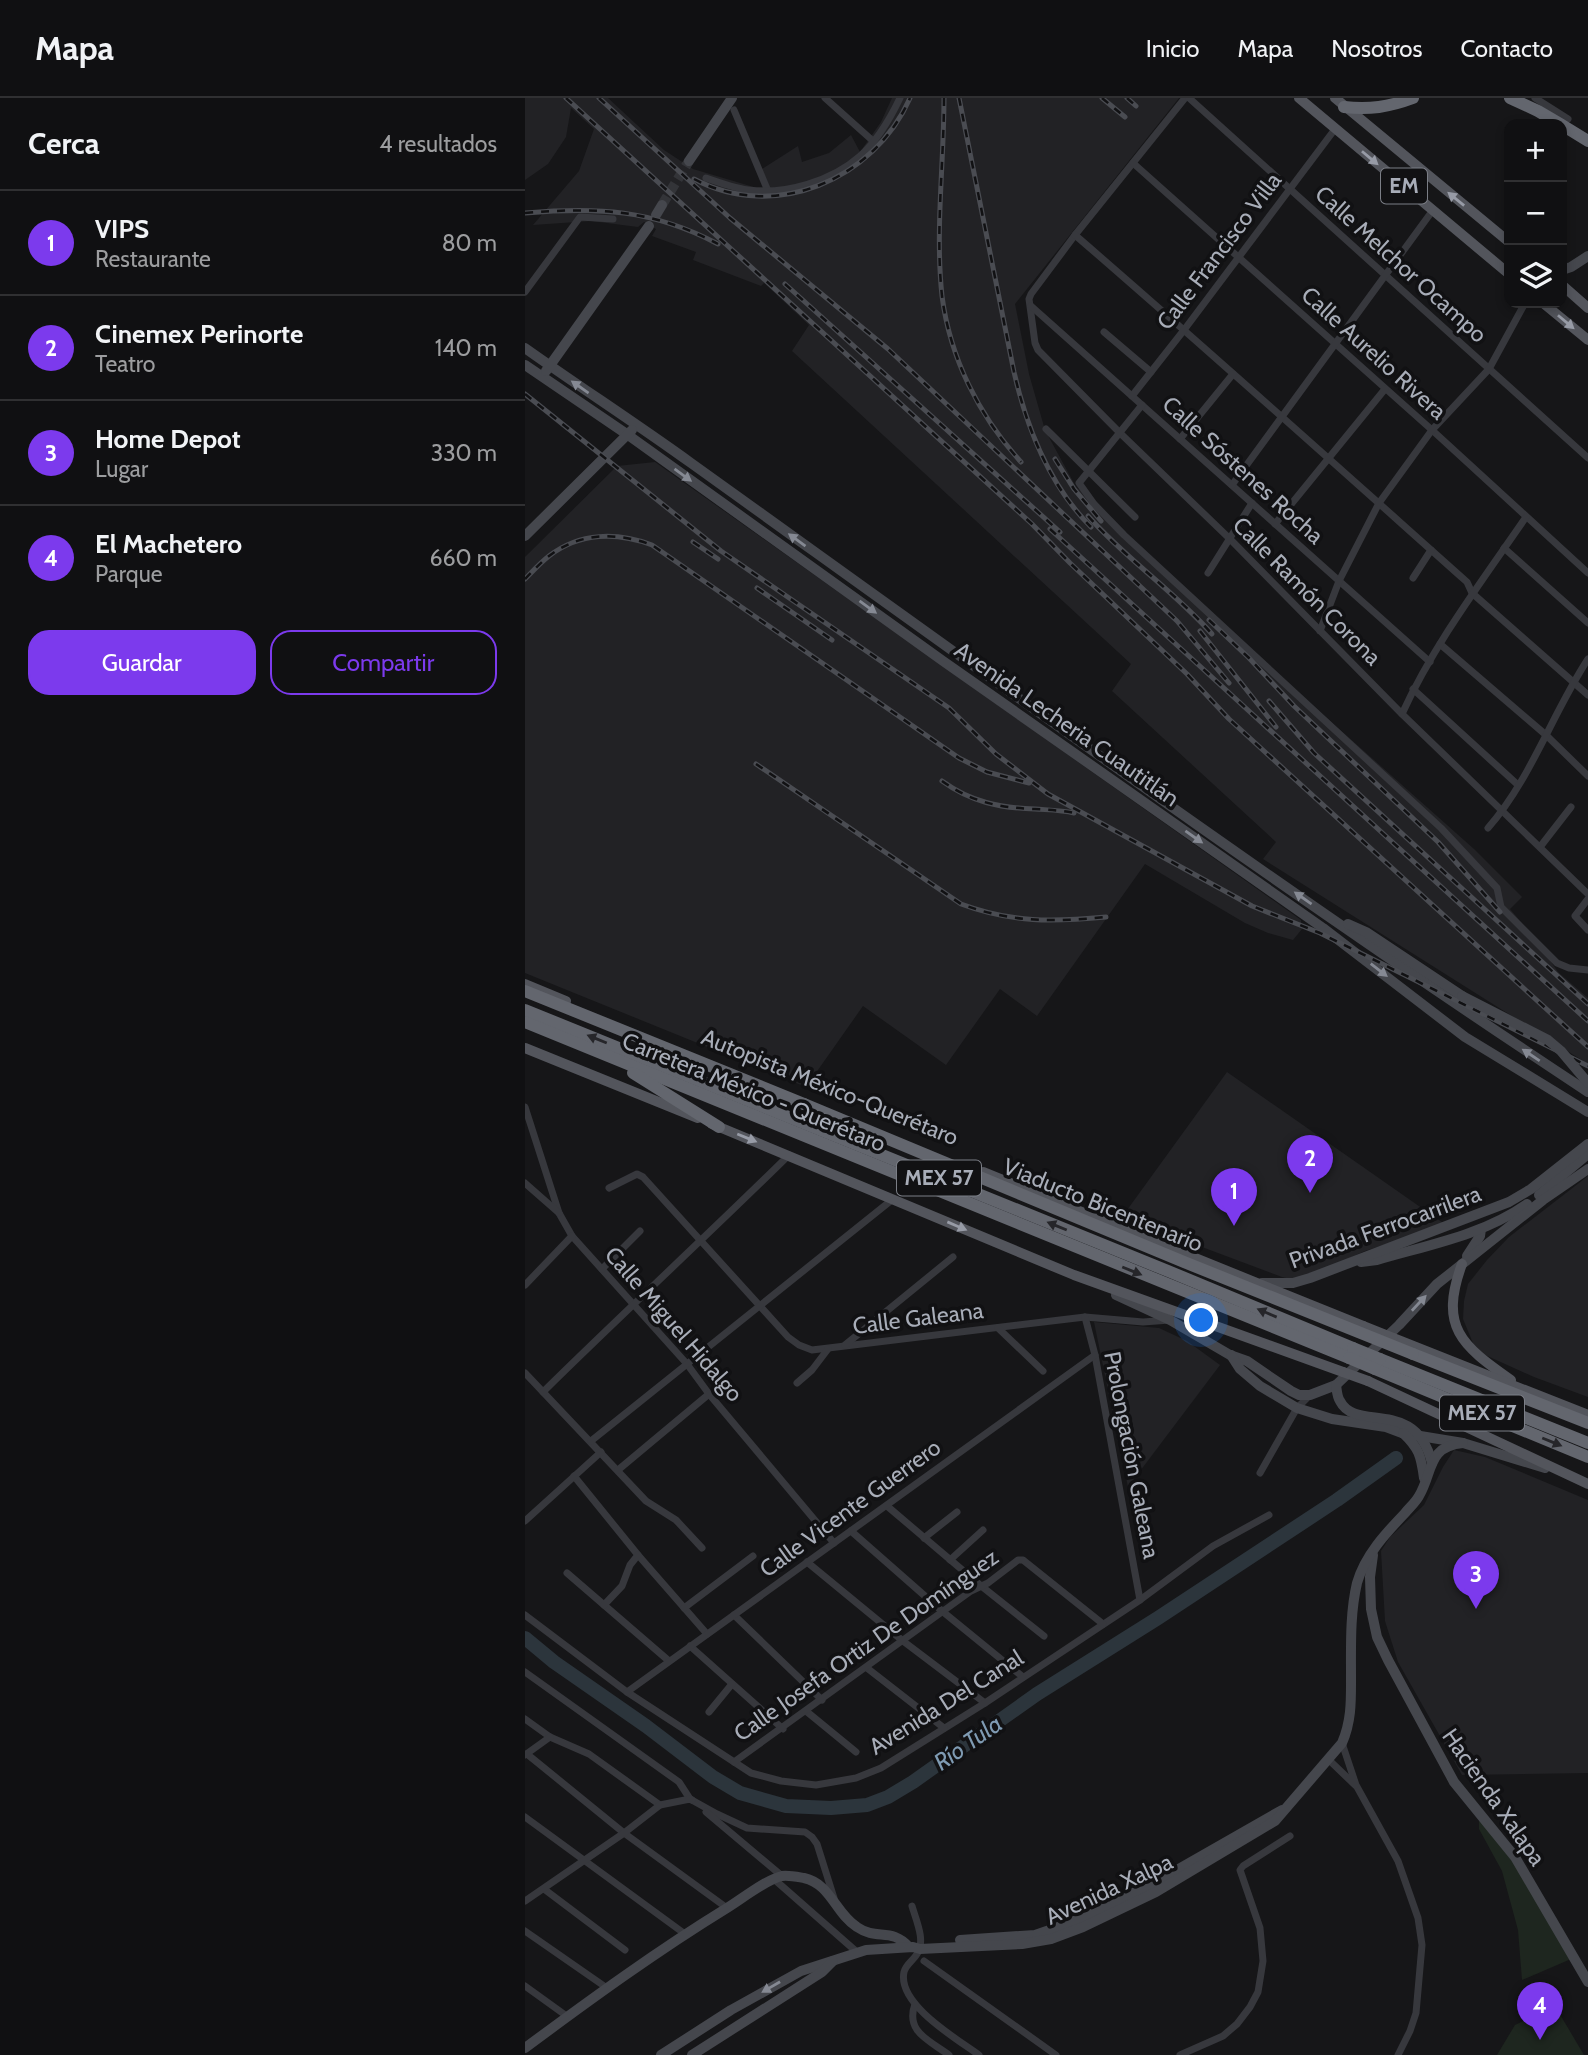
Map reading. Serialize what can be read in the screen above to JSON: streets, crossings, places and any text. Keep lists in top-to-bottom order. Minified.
{"streets":{"highway":["Carretera México - Querétaro","MEX 57","Viaducto Bicentenario"],"main road":["EM","Avenida Lecheria Cuautitlán","Autopista México-Querétaro","Privada Ferrocarrilera","Hacienda Xalapa","Avenida Xalpa"],"street":["Calle Francisco Villa","Calle Melchor Ocampo","Calle Aurelio Rivera","Calle Sóstenes Rocha","Calle Ramón Corona","Calle Galeana","Calle Miguel Hidalgo","Prolongación Galeana","Calle Vicente Guerrero","Calle Josefa Ortiz De Domínguez","Avenida Del Canal"]},"crossings":[["EM","Calle Francisco Villa"],["Calle Francisco Villa","Calle Melchor Ocampo"],["Calle Francisco Villa","Calle Aurelio Rivera"],["Calle Francisco Villa","Calle Sóstenes Rocha"],["Calle Sóstenes Rocha","Calle Ramón Corona"],["Autopista México-Querétaro","Viaducto Bicentenario"],["Autopista México-Querétaro","Privada Ferrocarrilera"],["Calle Galeana","Prolongación Galeana"],["Calle Miguel Hidalgo","Calle Vicente Guerrero"],["Prolongación Galeana","Calle Vicente Guerrero"],["Prolongación Galeana","Avenida Del Canal"],["Calle Vicente Guerrero","Avenida Del Canal"],["Calle Josefa Ortiz De Domínguez","Avenida Del Canal"],["Hacienda Xalapa","Avenida Xalpa"]],"water":["Río Tula"],"page":{"header":"Mapa","nav":["Inicio","Mapa","Nosotros","Contacto"],"heading":["Cerca","4 resultados"],"map_buttons":["+","−"],"list":[{"mark":"1","name":"VIPS","note":"Restaurante","value":"80 m"},{"mark":"2","name":"Cinemex Perinorte","note":"Teatro","value":"140 m"},{"mark":"3","name":"Home Depot","note":"Lugar","value":"330 m"},{"mark":"4","name":"El Machetero","note":"Parque","value":"660 m"}],"buttons":["Guardar","Compartir"],"pins":["2","1","3","4"]}}
